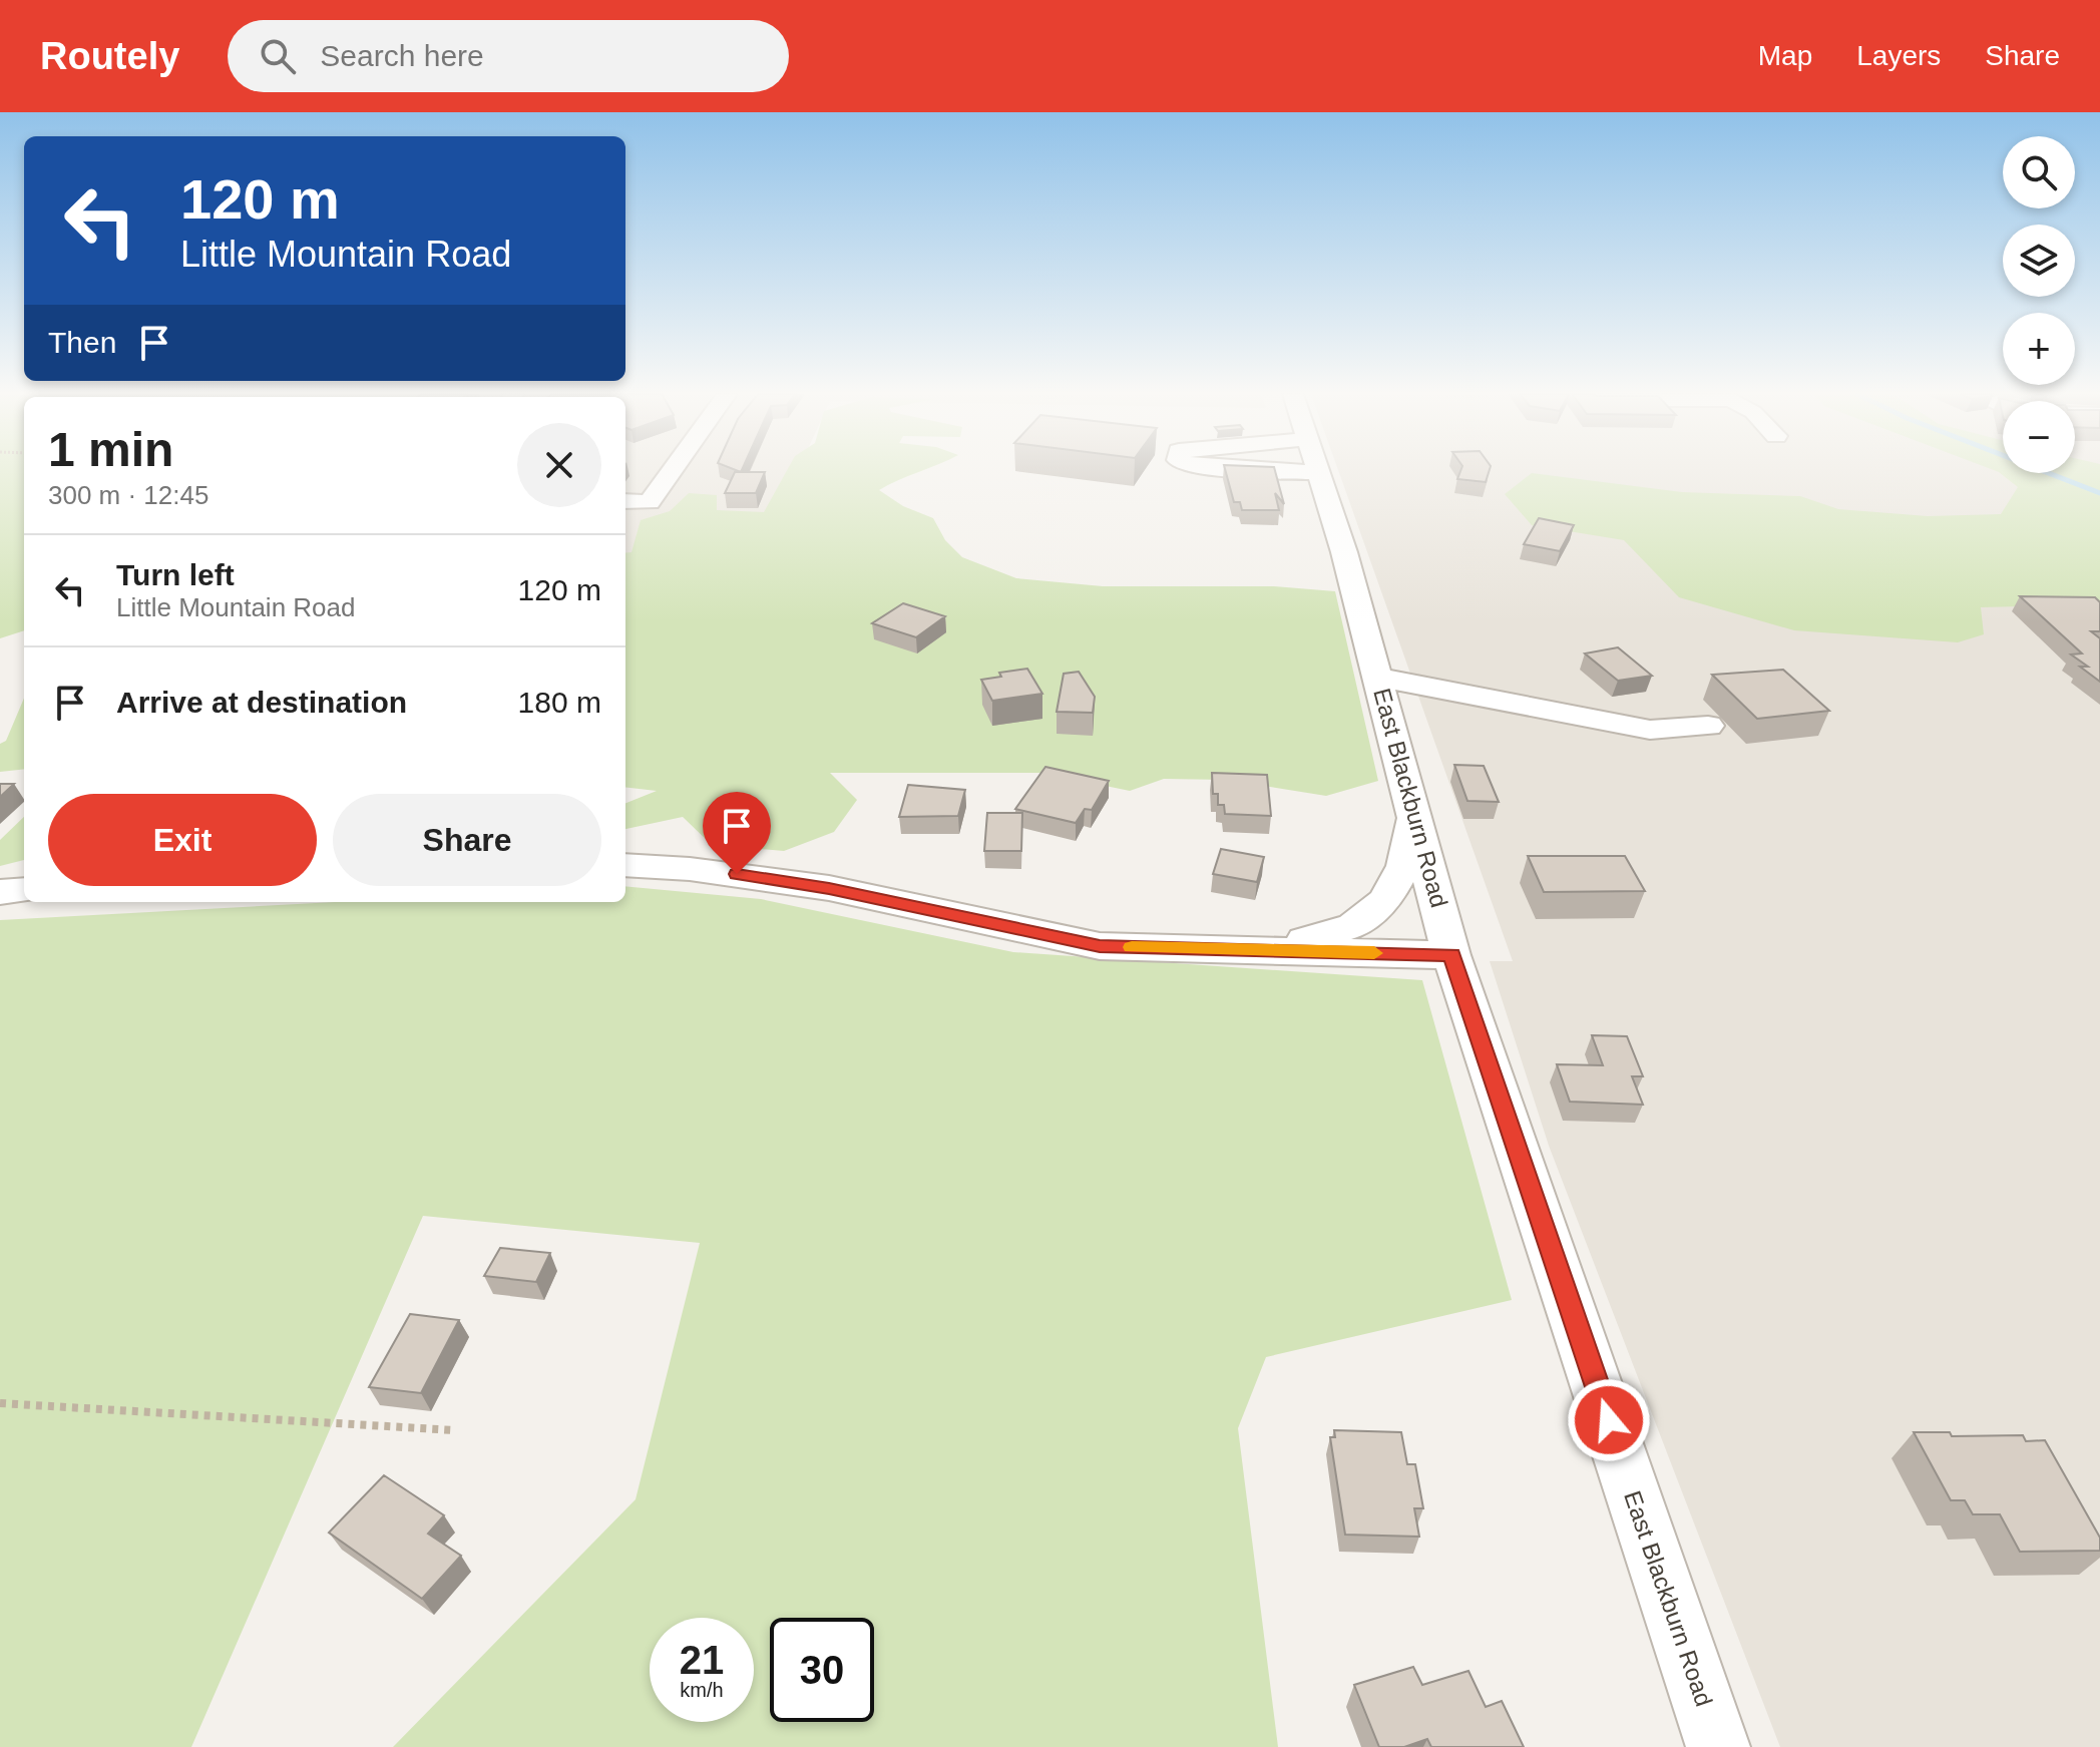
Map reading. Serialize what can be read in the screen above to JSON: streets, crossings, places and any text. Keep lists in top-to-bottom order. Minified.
{"streets":{"street":["East Blackburn Road"]},"page":{"header":"Routely","search":"Search here","nav":["Map","Layers","Share"],"map_buttons":["+","−"],"turn":["120 m","Little Mountain Road"],"then":"Then","heading":["1 min","300 m · 12:45"],"list":[{"name":"Turn left","note":"Little Mountain Road","value":"120 m"},{"name":"Arrive at destination","value":"180 m"}],"buttons":["Exit","Share"],"speed":"21 km/h","limit":"30"}}
